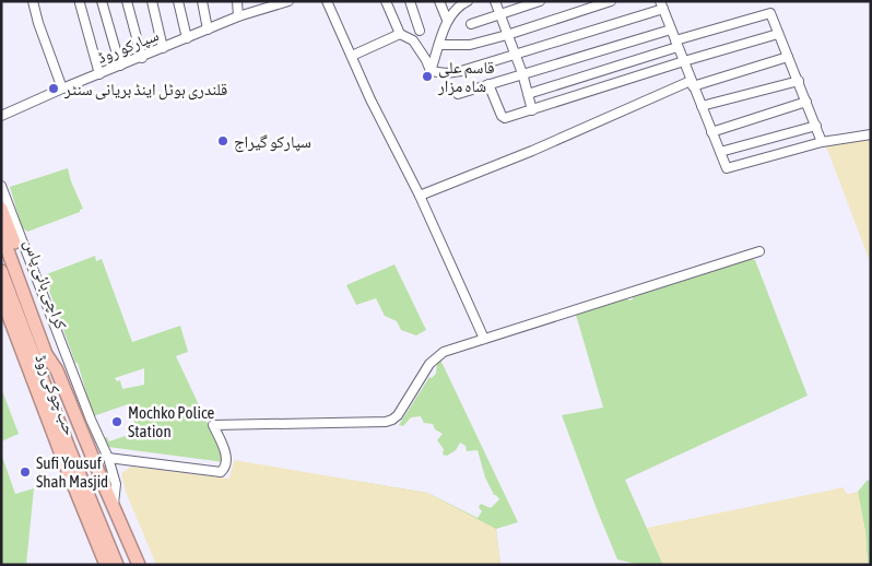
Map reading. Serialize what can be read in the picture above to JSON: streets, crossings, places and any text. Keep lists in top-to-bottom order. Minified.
{"streets":{"highway":["کراچی بائی پاس","حب چوکی روڈ"],"street":["سپارکو روڈ"]},"places":["قاسم علی شاہ مزار","قلندری ہوٹل اینڈ بریانی سنٹر","سپارکو گیراج","Mochko Police Station","Sufi Yousuf Shah Masjid"]}
